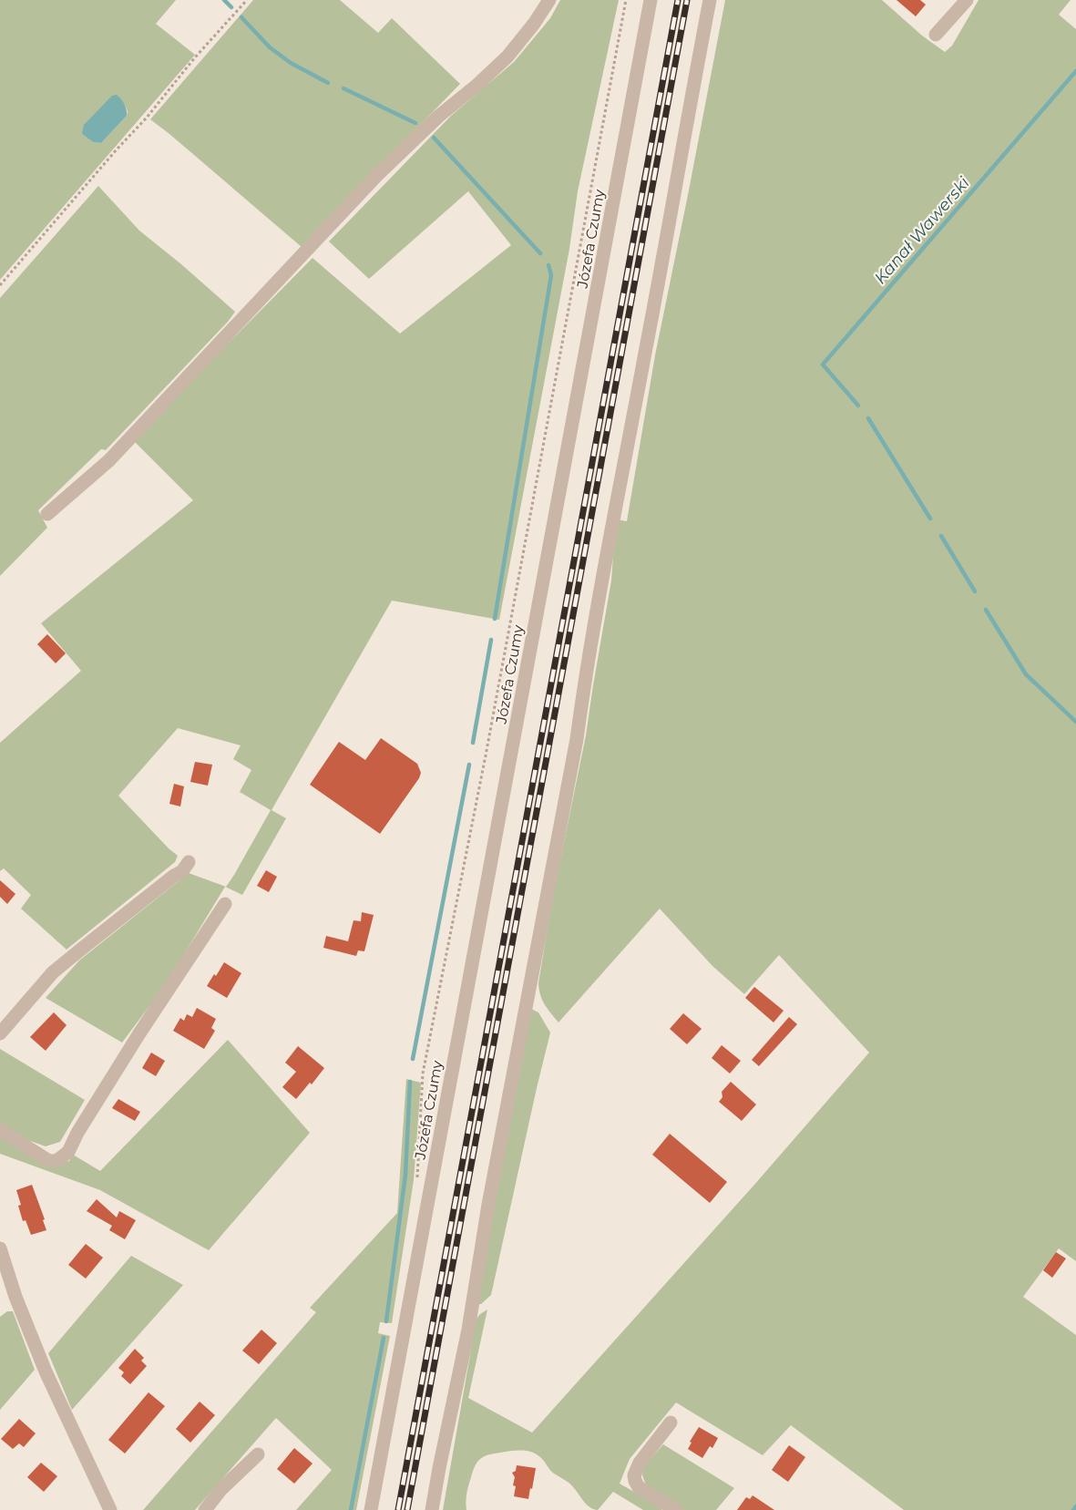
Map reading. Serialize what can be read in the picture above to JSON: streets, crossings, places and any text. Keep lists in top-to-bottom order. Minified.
{"streets":{"street":["Józefa Czumy"]},"water":["Kanał Wawerski"]}
